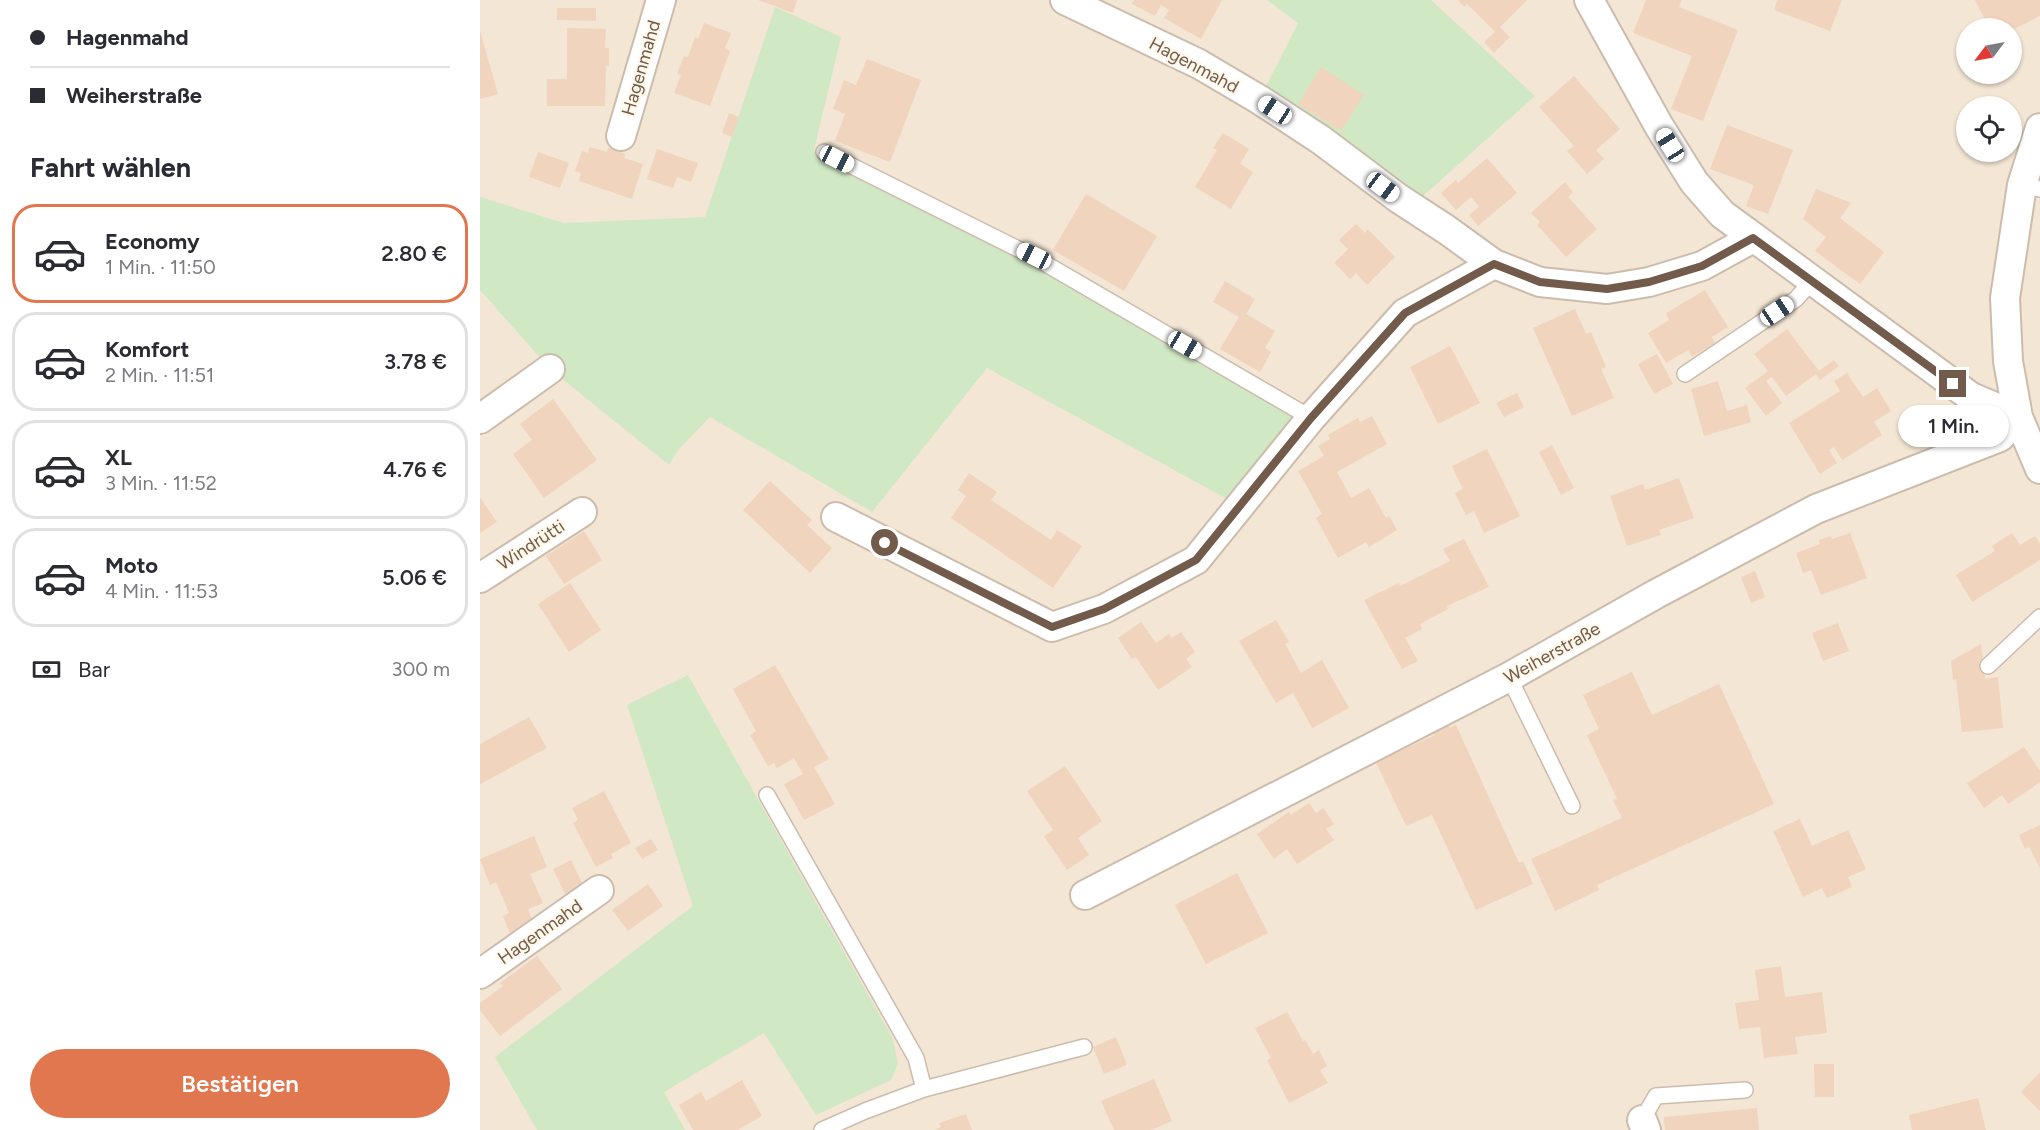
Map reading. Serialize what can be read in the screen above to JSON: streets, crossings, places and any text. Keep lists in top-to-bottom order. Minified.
{"streets":{"street":["Hagenmahd","Windrütti","Weiherstraße"]},"north":"bottom left","page":{"banner":["Hagenmahd","Weiherstraße"],"heading":"Fahrt wählen","list":[{"name":"Economy","note":"1 Min. · 11:50","value":"2.80 €"},{"name":"Komfort","note":"2 Min. · 11:51","value":"3.78 €"},{"name":"XL","note":"3 Min. · 11:52","value":"4.76 €"},{"name":"Moto","note":"4 Min. · 11:53","value":"5.06 €"}],"bubble":"1 Min.","pay":["Bar","300 m"],"buttons":"Bestätigen"}}
